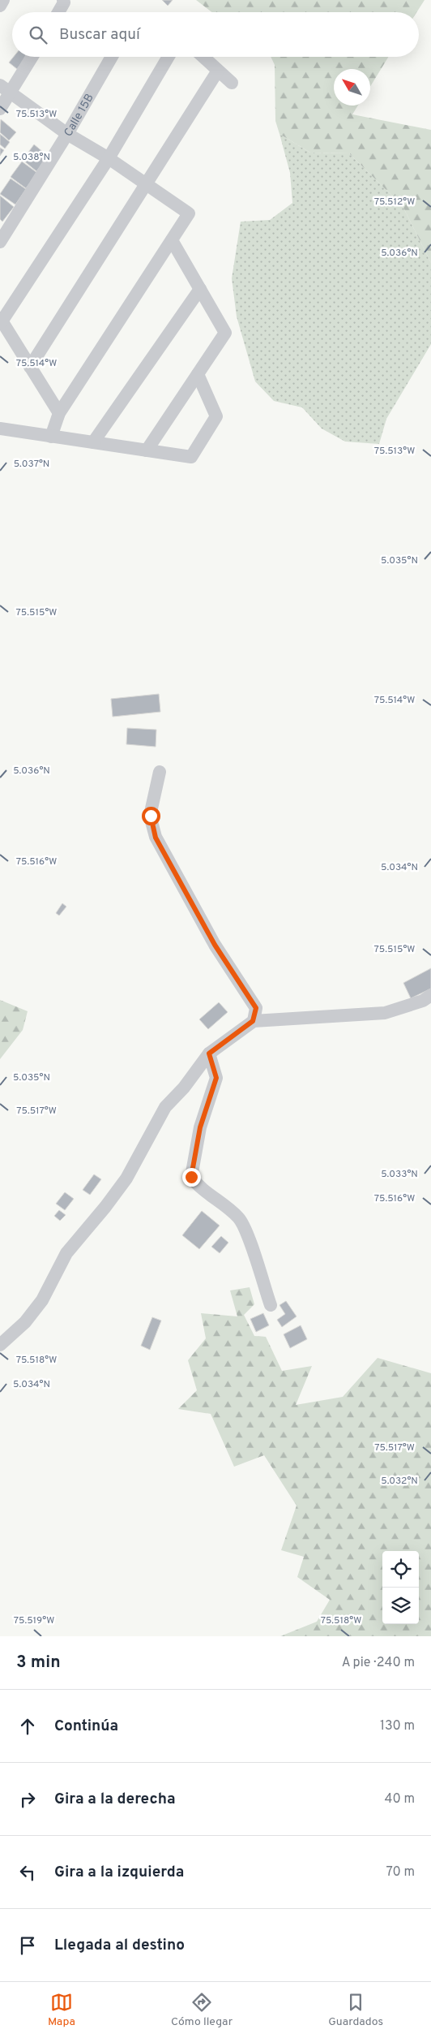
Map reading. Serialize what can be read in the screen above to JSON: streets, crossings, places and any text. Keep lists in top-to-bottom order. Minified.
{"streets":{"street":["Calle 15B"]},"north":"top left","page":{"search":"Buscar aquí","heading":["3 min","A pie · 240 m"],"list":[["Continúa","130 m"],["Gira a la derecha","40 m"],["Gira a la izquierda","70 m"],"Llegada al destino"],"nav":["Mapa","Cómo llegar","Guardados"]},"coordinates":["75.513°W","5.038°N","75.512°W","5.036°N","75.514°W","5.037°N","5.035°N","75.515°W","75.516°W","5.034°N","75.517°W","5.033°N","75.518°W","5.032°N","75.519°W"]}
